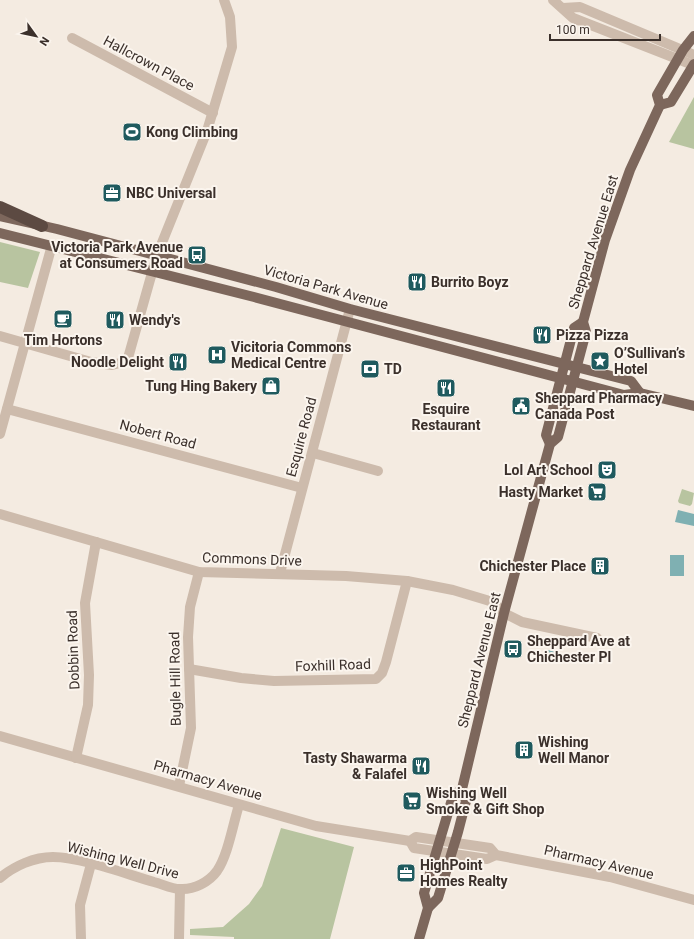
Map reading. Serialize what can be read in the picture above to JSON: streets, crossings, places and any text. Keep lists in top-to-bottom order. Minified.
{"streets":{"main road":["Sheppard Avenue East","Victoria Park Avenue"],"street":["Hallcrown Place","Nobert Road","Esquire Road","Commons Drive","Dobbin Road","Foxhill Road","Bugle Hill Road","Pharmacy Avenue","Wishing Well Drive"]},"crossings":[["Sheppard Avenue East","Victoria Park Avenue"],["Sheppard Avenue East","Commons Drive"],["Sheppard Avenue East","Pharmacy Avenue"],["Victoria Park Avenue","Esquire Road"],["Nobert Road","Esquire Road"],["Esquire Road","Commons Drive"],["Commons Drive","Dobbin Road"],["Commons Drive","Foxhill Road"],["Commons Drive","Bugle Hill Road"],["Dobbin Road","Pharmacy Avenue"],["Foxhill Road","Bugle Hill Road"],["Bugle Hill Road","Pharmacy Avenue"],["Pharmacy Avenue","Wishing Well Drive"]],"places":{"sports":["Kong Climbing"],"office":["NBC Universal","HighPoint Homes Realty"],"bus stop":["Victoria Park Avenue at Consumers Road","Sheppard Ave at Chichester Pl"],"restaurant":["Burrito Boyz","Wendy's","Pizza Pizza","Noodle Delight","Esquire Restaurant","Tasty Shawarma & Falafel"],"cafe":["Tim Hortons"],"hospital":["Vicitoria Commons Medical Centre"],"place":["O’Sullivan’s Hotel"],"bank":["TD"],"shop":["Tung Hing Bakery"],"public building":["Sheppard Pharmacy Canada Post"],"theatre":["Lol Art School"],"supermarket":["Hasty Market","Wishing Well Smoke & Gift Shop"],"building":["Chichester Place","Wishing Well Manor"]},"scale_bar":"100 m","north":"bottom right"}
